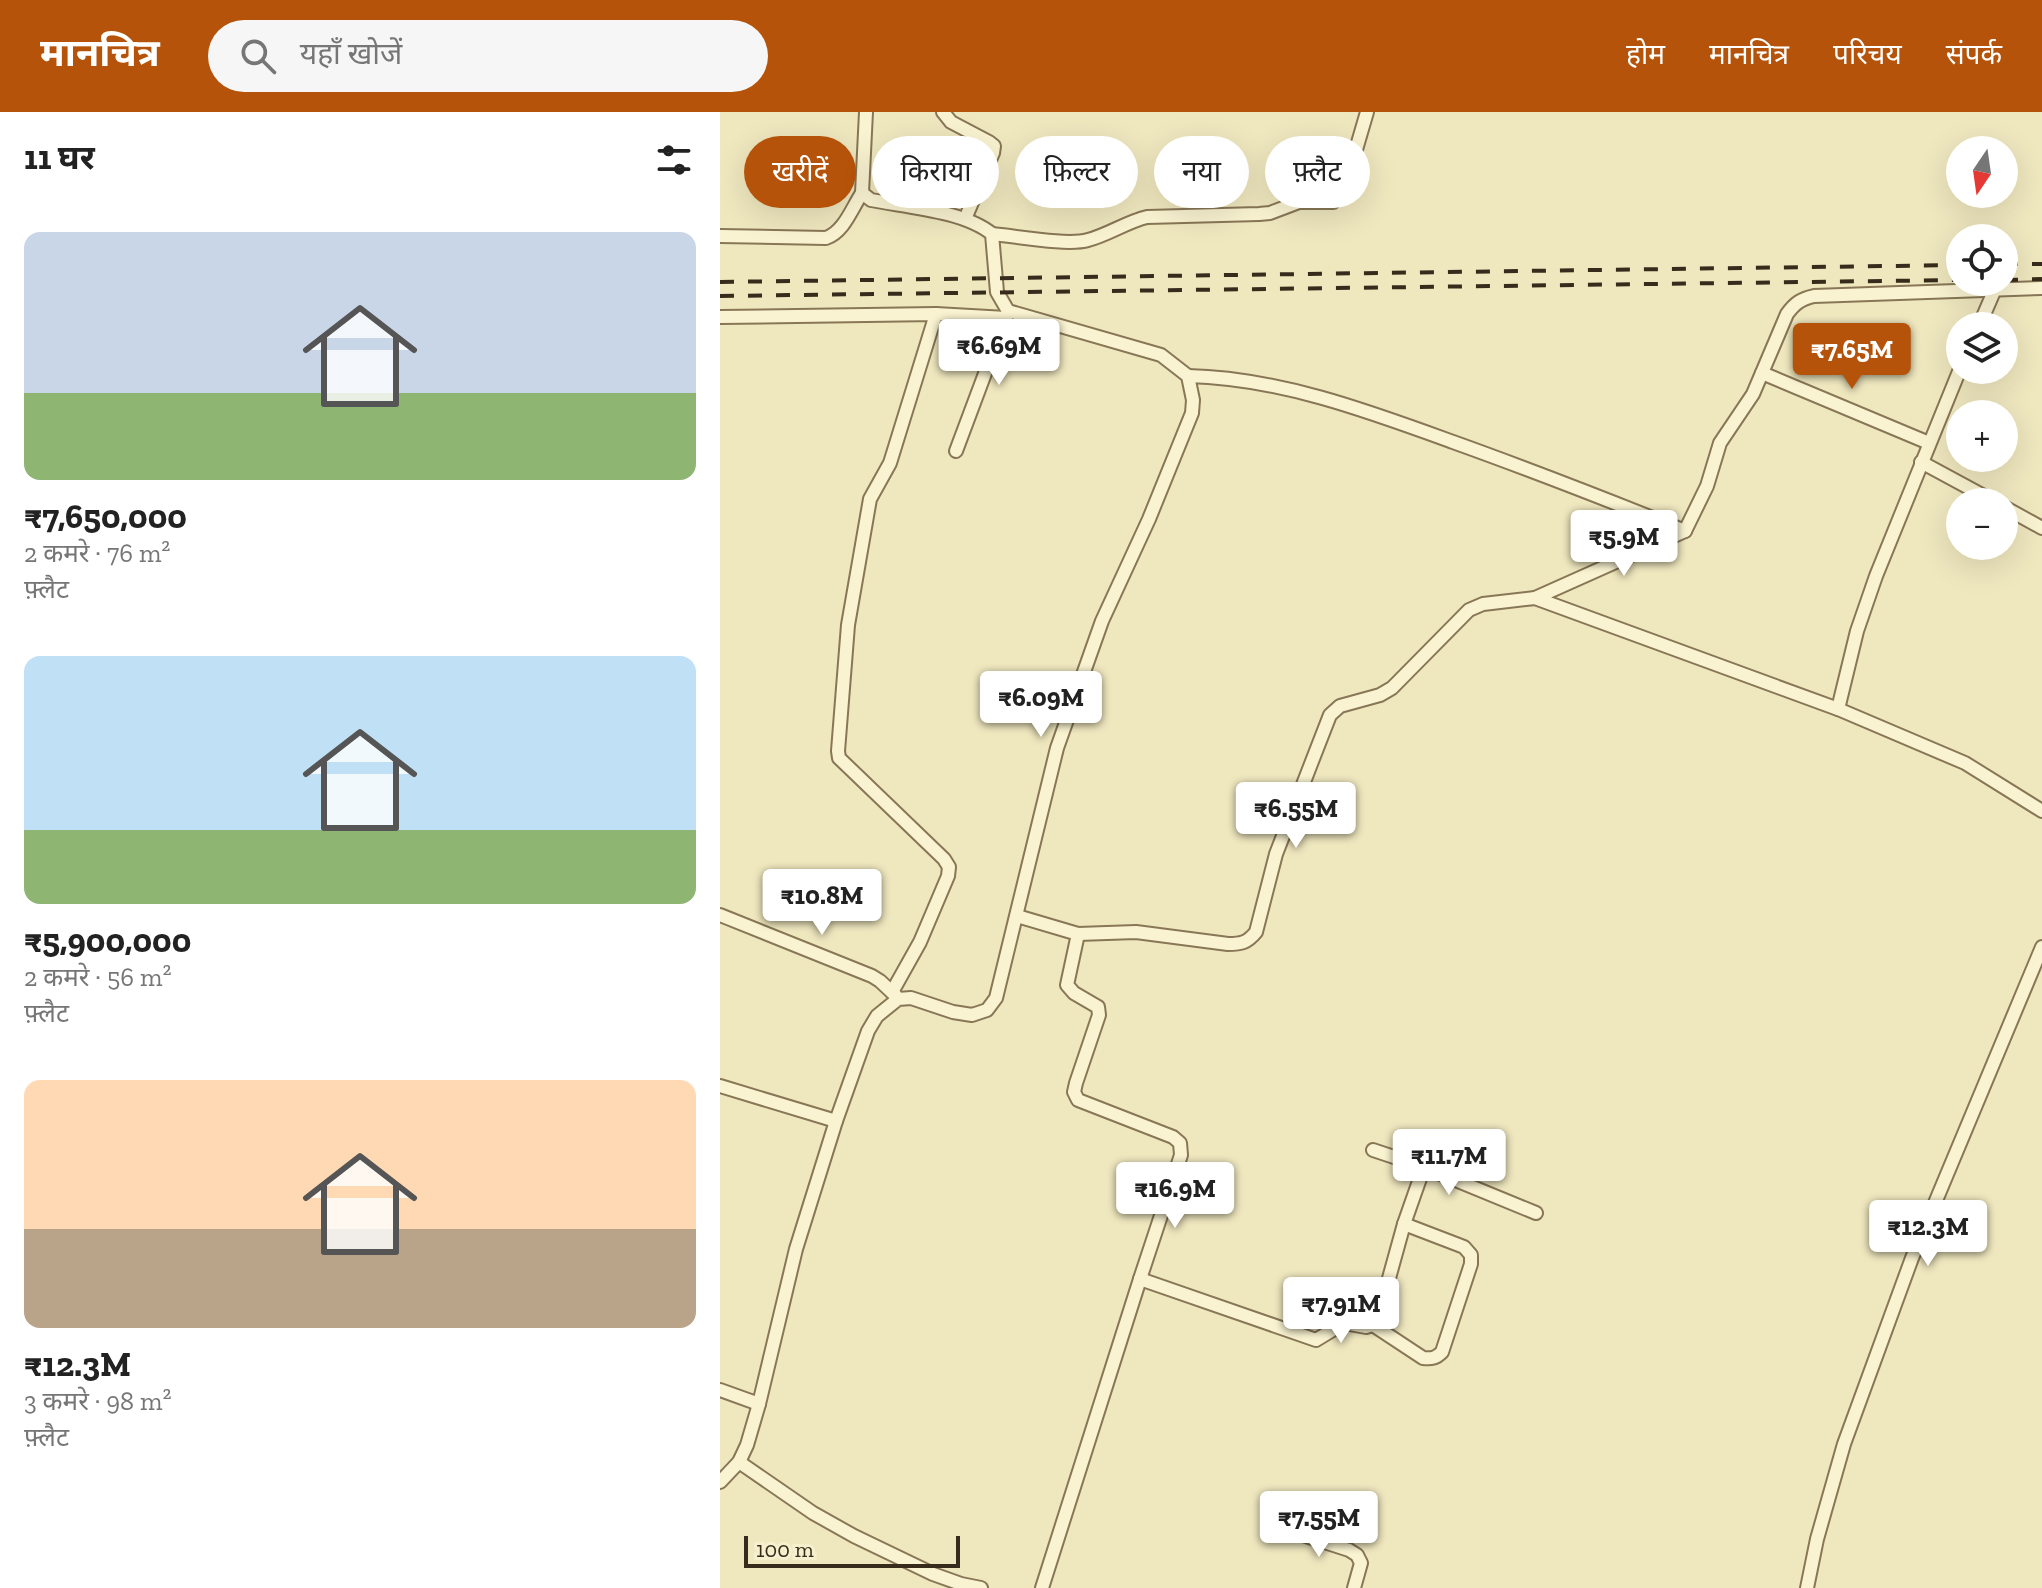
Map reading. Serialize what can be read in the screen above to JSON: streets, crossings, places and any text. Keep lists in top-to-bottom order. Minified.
{"scale_bar":"100 m","north":"bottom","page":{"header":"मानचित्र","search":"यहाँ खोजें","nav":["होम","मानचित्र","परिचय","संपर्क"],"heading":"11 घर","map_buttons":["+","−"],"chip":["खरीदें","किराया","फ़िल्टर","नया","फ़्लैट"],"list":[{"name":"₹7,650,000","note":"2 कमरे · 76 m² · फ़्लैट"},{"name":"₹5,900,000","note":"2 कमरे · 56 m² · फ़्लैट"},{"name":"₹12.3M","note":"3 कमरे · 98 m² · फ़्लैट"}],"price":["₹6.69M","₹7.65M","₹5.9M","₹6.09M","₹6.55M","₹10.8M","₹11.7M","₹16.9M","₹12.3M","₹7.91M","₹7.55M"],"scale":"100 m"}}
